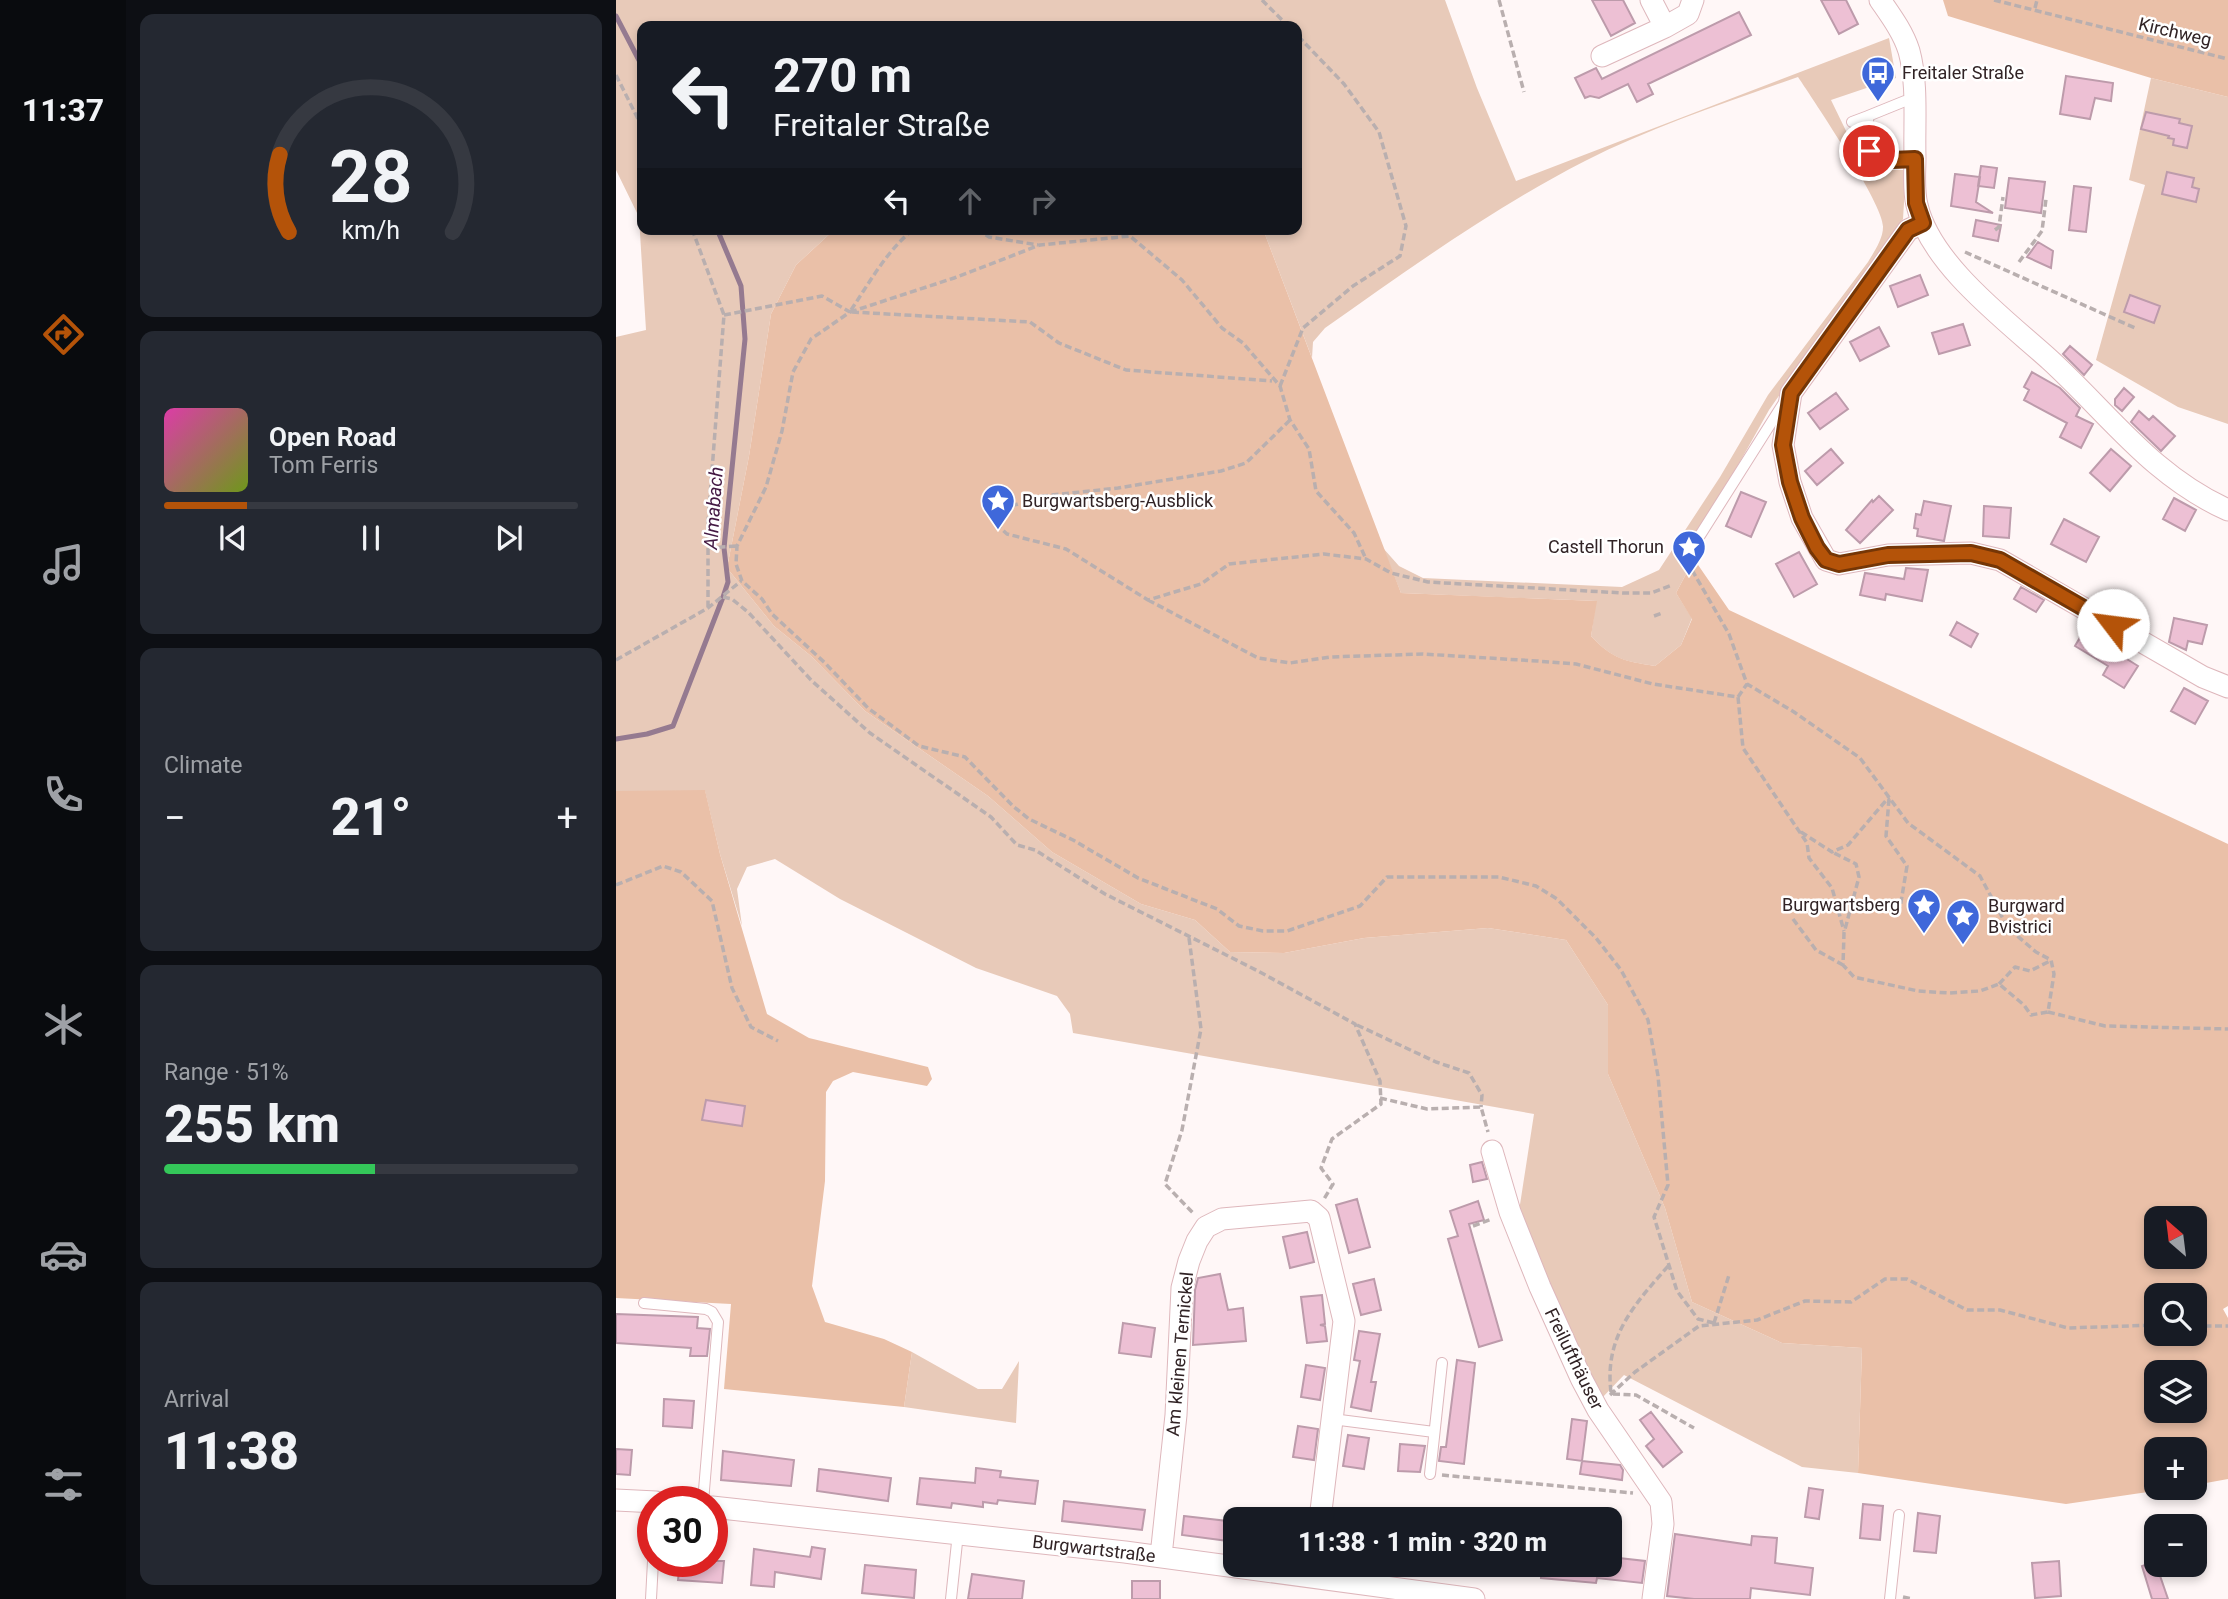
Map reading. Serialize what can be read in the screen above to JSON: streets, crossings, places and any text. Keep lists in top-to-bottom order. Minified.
{"streets":{"street":["Am kleinen Ternickel","Freilufthäuser","Burgwartstraße"],"path":["Kirchweg"]},"crossings":[["Am kleinen Ternickel","Burgwartstraße"]],"water":["Almabach"],"places":{"bus stop":["Freitaler Straße"],"place":["Burgwartsberg-Ausblick","Castell Thorun","Burgwartsberg","Burgward Bvistrici"]},"north":"top left","page":{"tabs":"11:37","turn":["270 m","Freitaler Straße"],"song":["Open Road","Tom Ferris"],"tile":["Climate",["Range · 51%","255 km"],["Arrival","11:38"]],"heat":["−","21°","+"],"map_buttons":["+","−"],"limit":"30","trip":"11:38 · 1 min · 320 m","gauge":["28","km/h"]}}
